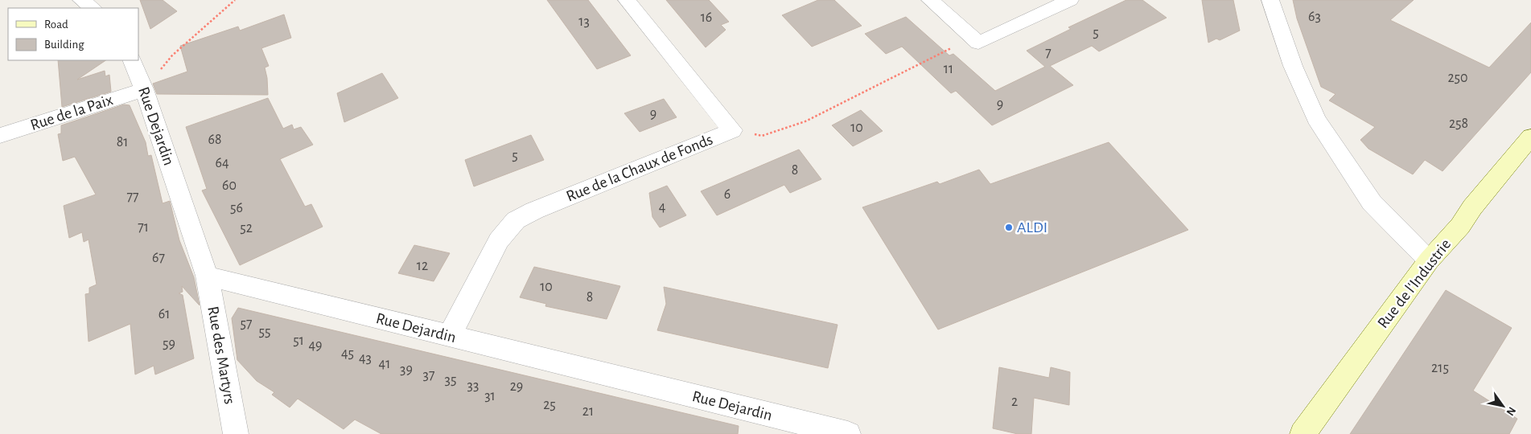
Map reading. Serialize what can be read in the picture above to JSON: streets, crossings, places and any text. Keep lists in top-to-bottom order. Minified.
{"streets":{"main road":["Rue de l'Industrie"],"street":["Rue de la Paix","Rue Dejardin","Rue de la Chaux de Fonds","Rue des Martyrs"]},"crossings":[["Rue de la Paix","Rue Dejardin"],["Rue Dejardin","Rue de la Chaux de Fonds"],["Rue Dejardin","Rue des Martyrs"]],"places":["ALDI"],"house_numbers":["63","16","13","5","7","11","250","9","9","258","10","68","81","5","64","8","60","6","77","4","56","71","52","67","12","10","8","61","57","55","51","59","49","45","43","41","215","39","37","35","33","29","31","2","25","21"],"legend":["Road","Building"],"north":"bottom right"}
